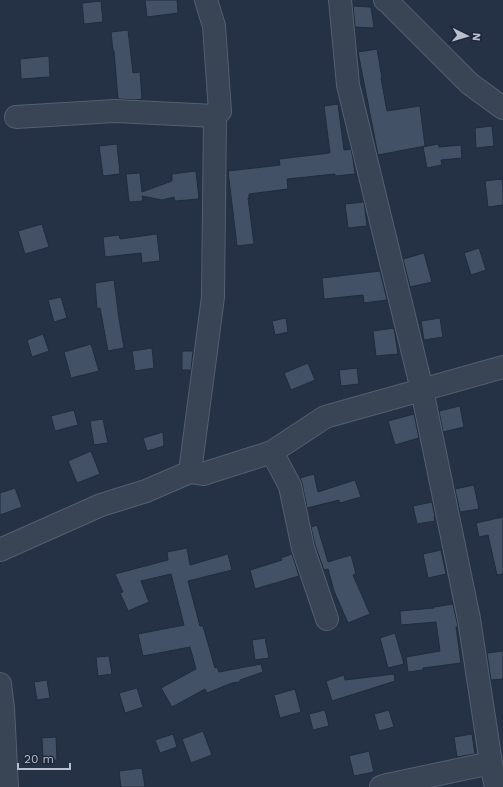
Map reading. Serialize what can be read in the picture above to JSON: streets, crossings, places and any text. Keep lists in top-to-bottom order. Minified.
{"scale_bar":"20 m","north":"right"}
